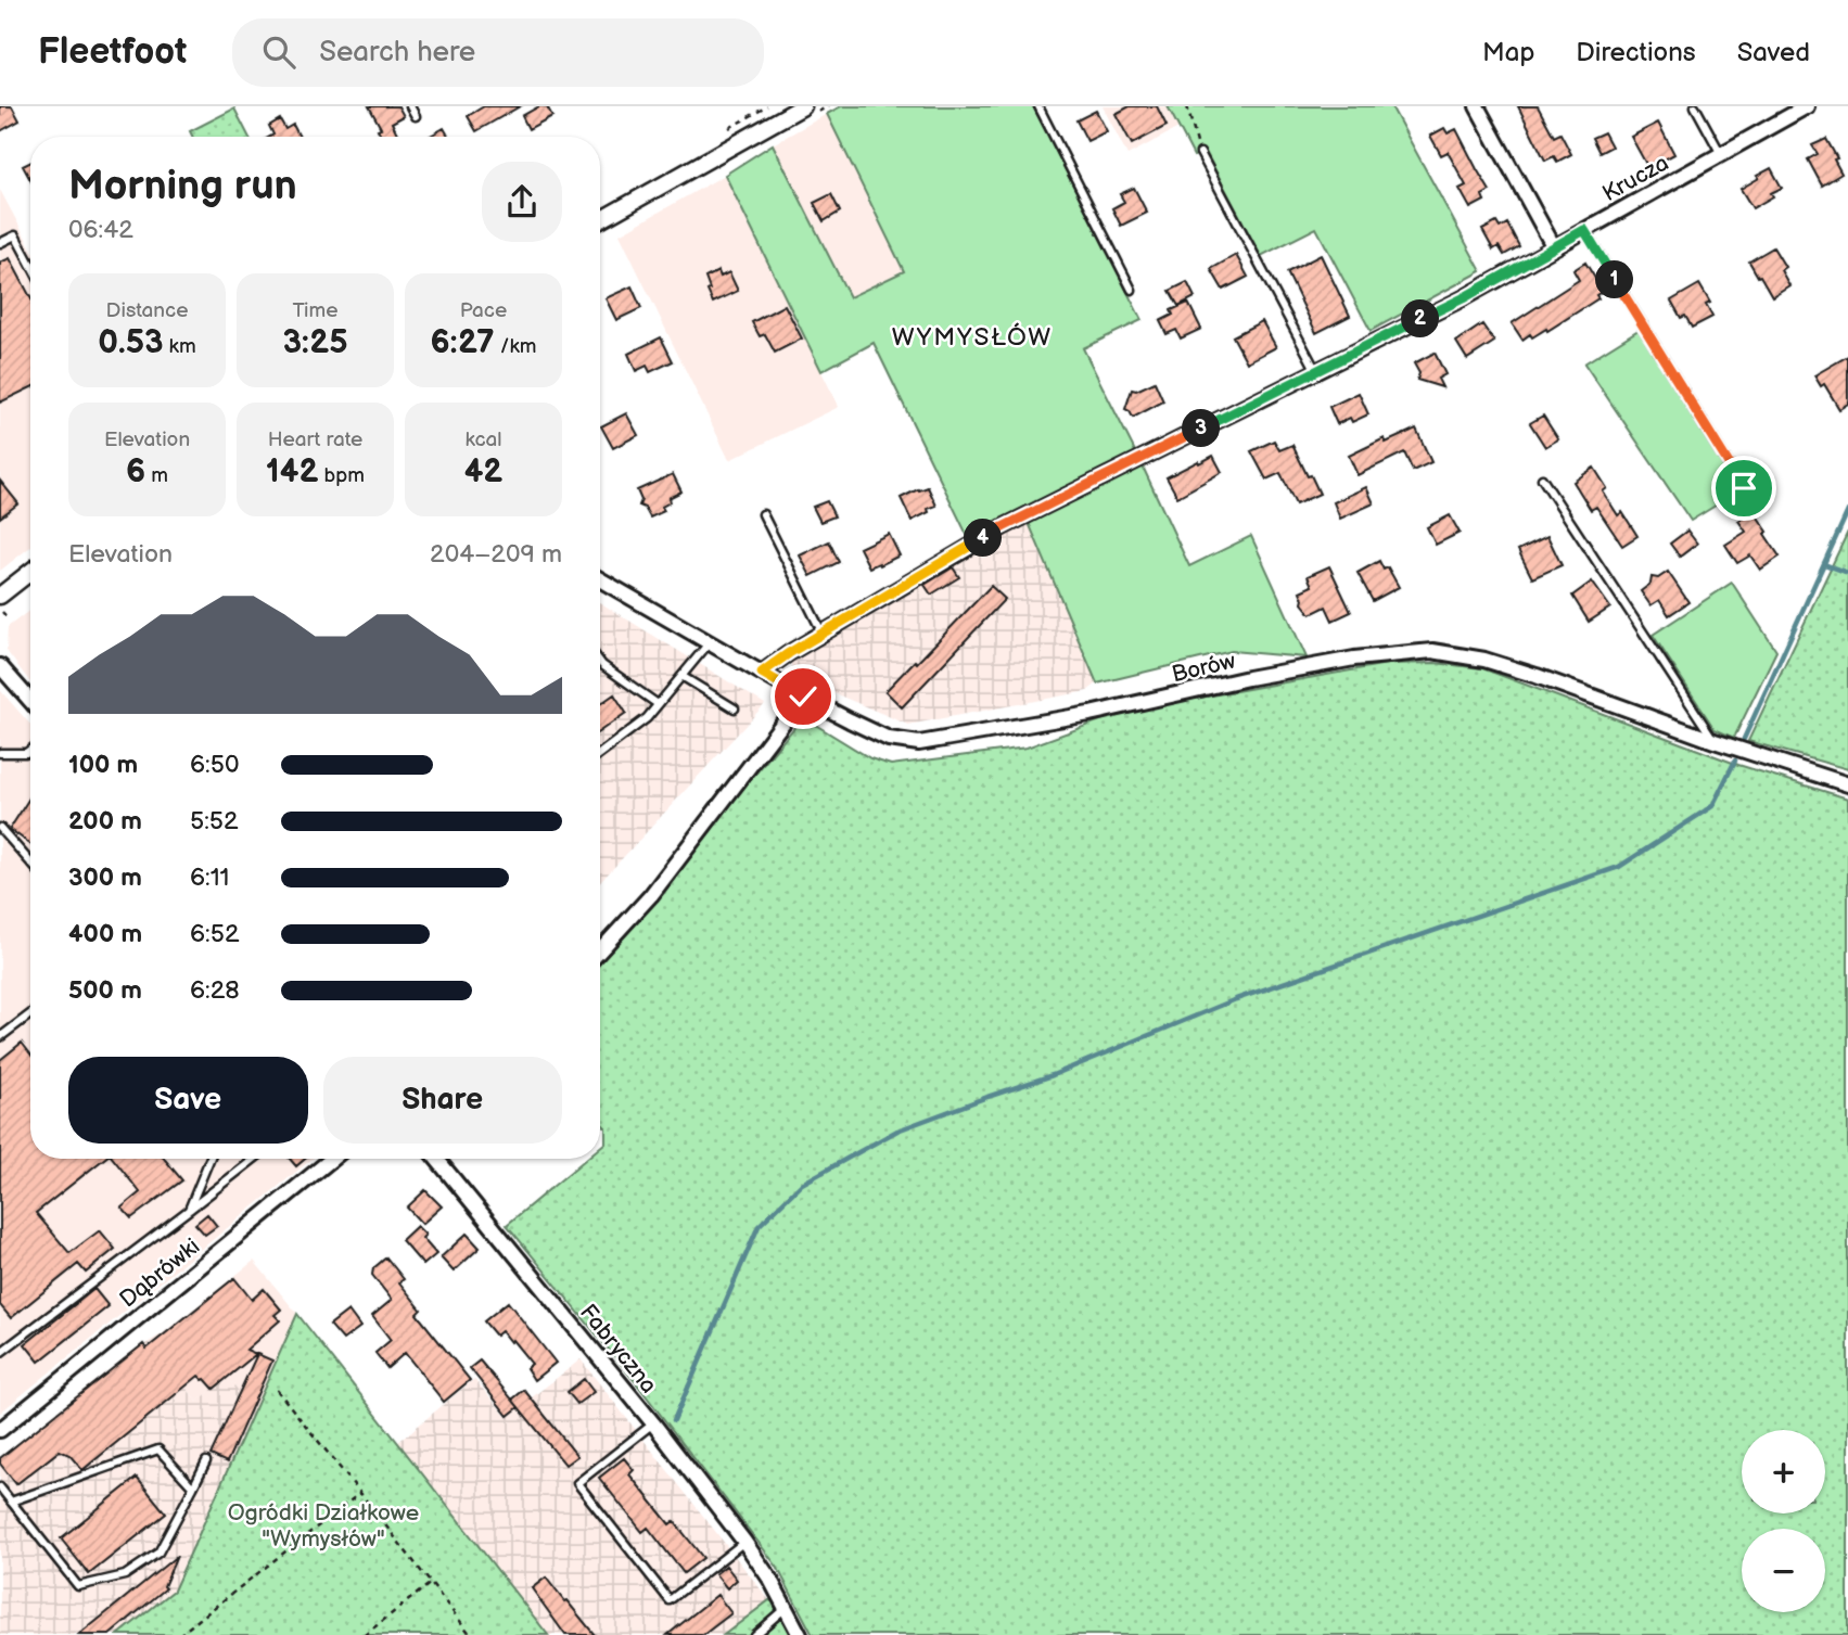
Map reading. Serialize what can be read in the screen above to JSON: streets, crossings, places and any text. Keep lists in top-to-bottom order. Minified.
{"streets":{"street":["Krucza","Borów","Dąbrówki","Fabryczna"]},"crossings":[["Krucza","Borów"]],"districts":["WYMYSŁÓW"],"parks":["Ogródki Działkowe \"Wymysłów\""],"page":{"header":"Fleetfoot","search":"Search here","nav":["Map","Directions","Saved"],"heading":["Morning run","06:42"],"pins":["1","2","3","4"],"stats":[["Distance","0.53 km"],["Time","3:25"],["Pace","6:27 /km"],["Elevation","6 m"],["Heart rate","142 bpm"],["kcal","42"]],"chart":["Elevation","204–209 m"],"list":[{"name":"100 m","note":"6:50"},{"name":"200 m","note":"5:52"},{"name":"300 m","note":"6:11"},{"name":"400 m","note":"6:52"},{"name":"500 m","note":"6:28"}],"buttons":["Save","Share"],"map_buttons":["+","−"]}}
